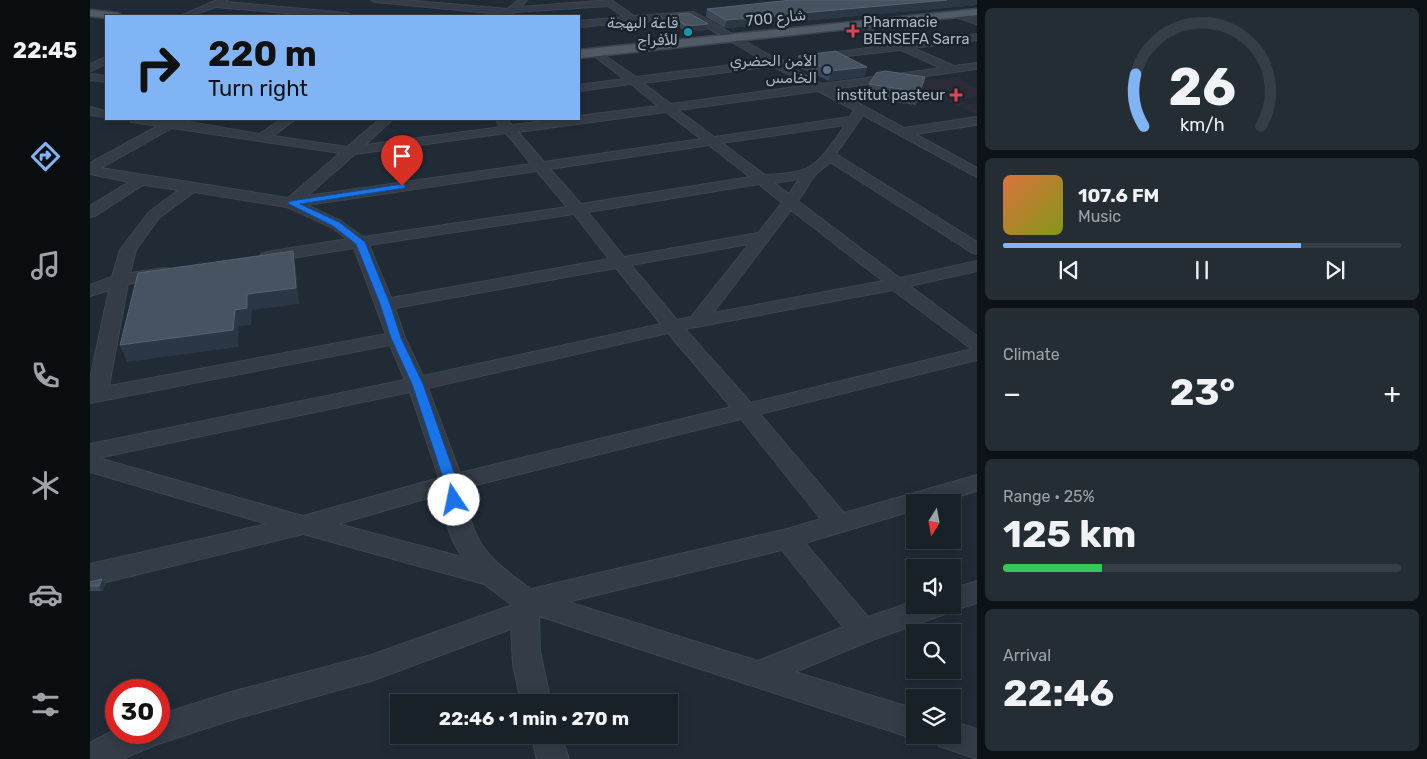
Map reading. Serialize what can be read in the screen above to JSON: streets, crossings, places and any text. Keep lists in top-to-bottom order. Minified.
{"streets":{"main road":["شارع 700"]},"places":{"health":["Pharmacie BENSEFA Sarra","institut pasteur"],"other":["قاعة البهجة للأفراح","الأمن الحضري الخامس"]},"north":"bottom","page":{"tabs":"22:45","turn":["220 m","Turn right"],"song":["107.6 FM","Music"],"tile":["Climate",["Range · 25%","125 km"],["Arrival","22:46"]],"heat":["−","23°","+"],"limit":"30","trip":"22:46 · 1 min · 270 m","gauge":["26","km/h"]}}
